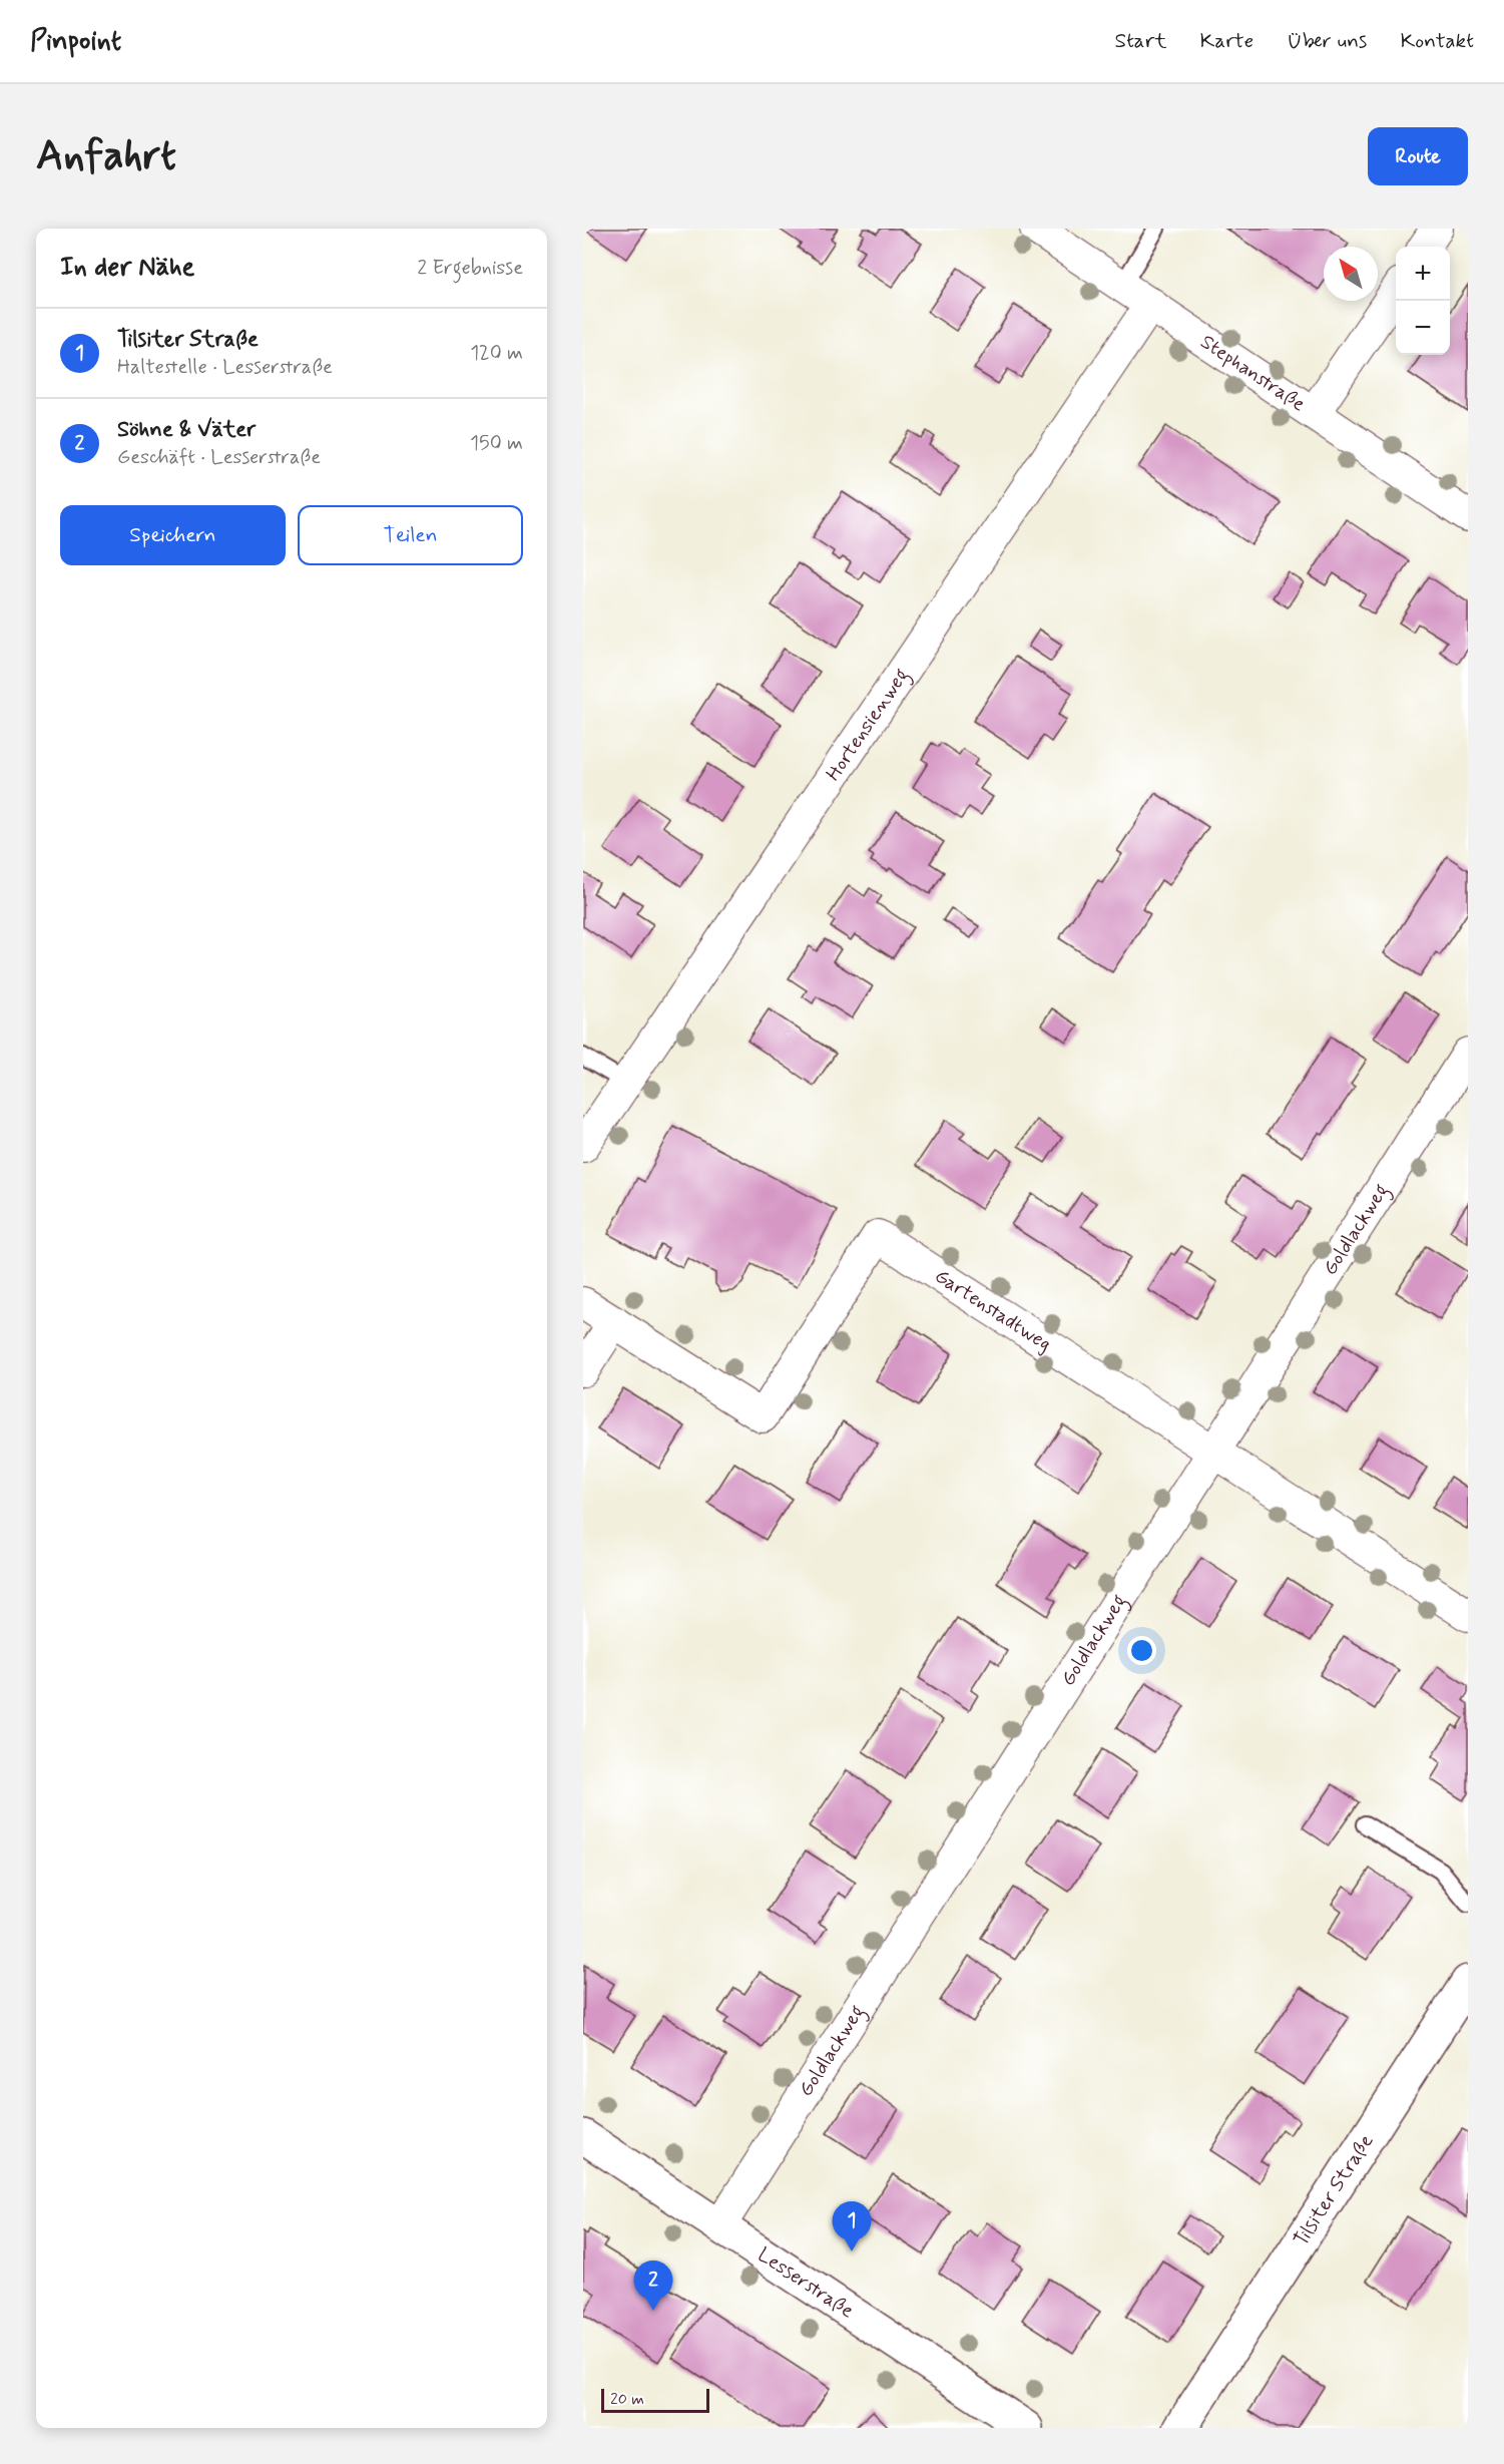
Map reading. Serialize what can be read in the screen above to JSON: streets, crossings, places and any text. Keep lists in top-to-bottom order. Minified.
{"streets":{"main road":["Tilsiter Straße","Lesserstraße"],"street":["Stephanstraße","Hortensienweg","Goldlackweg","Gartenstadtweg"]},"crossings":[["Stephanstraße","Hortensienweg"],["Goldlackweg","Gartenstadtweg"],["Goldlackweg","Lesserstraße"]],"scale_bar":"20 m","north":"top left","page":{"header":"Pinpoint","nav":["Start","Karte","Über uns","Kontakt"],"buttons":["Route",["Speichern","Teilen"]],"title":"Anfahrt","heading":["In der Nähe","2 Ergebnisse"],"map_buttons":["+","−"],"list":[{"mark":"1","name":"Tilsiter Straße","note":"Haltestelle · Lesserstraße","value":"120 m"},{"mark":"2","name":"Söhne & Väter","note":"Geschäft · Lesserstraße","value":"150 m"}],"pins":["1","2"],"scale":"20 m"}}
